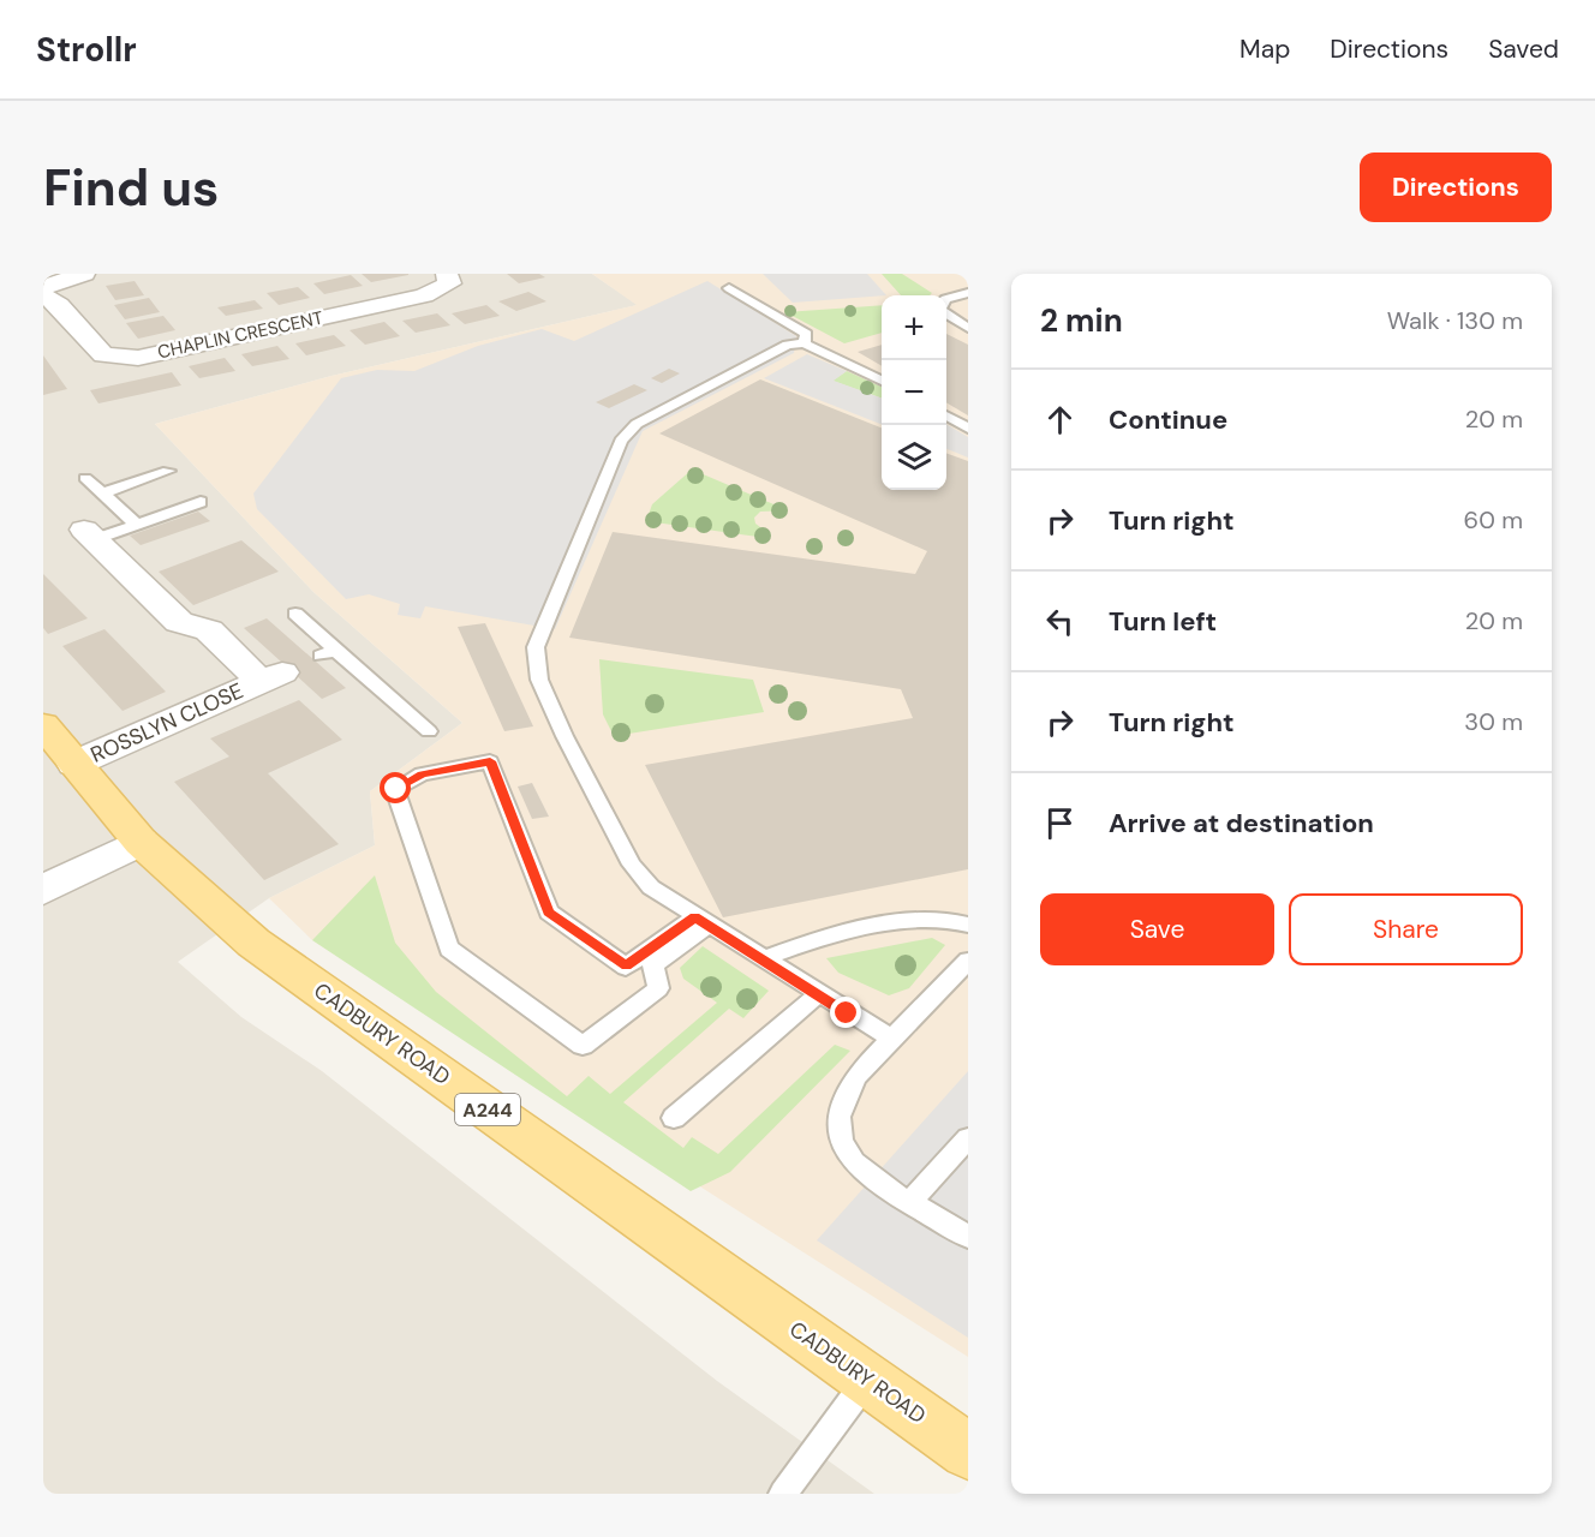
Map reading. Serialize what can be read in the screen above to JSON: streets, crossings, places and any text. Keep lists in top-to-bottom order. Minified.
{"streets":{"main road":["CADBURY ROAD","A244"],"street":["CHAPLIN CRESCENT","ROSSLYN CLOSE"]},"crossings":[["ROSSLYN CLOSE","CADBURY ROAD"]],"page":{"header":"Strollr","nav":["Map","Directions","Saved"],"buttons":["Directions",["Save","Share"]],"title":"Find us","heading":["2 min","Walk · 130 m"],"map_buttons":["+","−"],"list":[["Continue","20 m"],["Turn right","60 m"],["Turn left","20 m"],["Turn right","30 m"],"Arrive at destination"]}}
